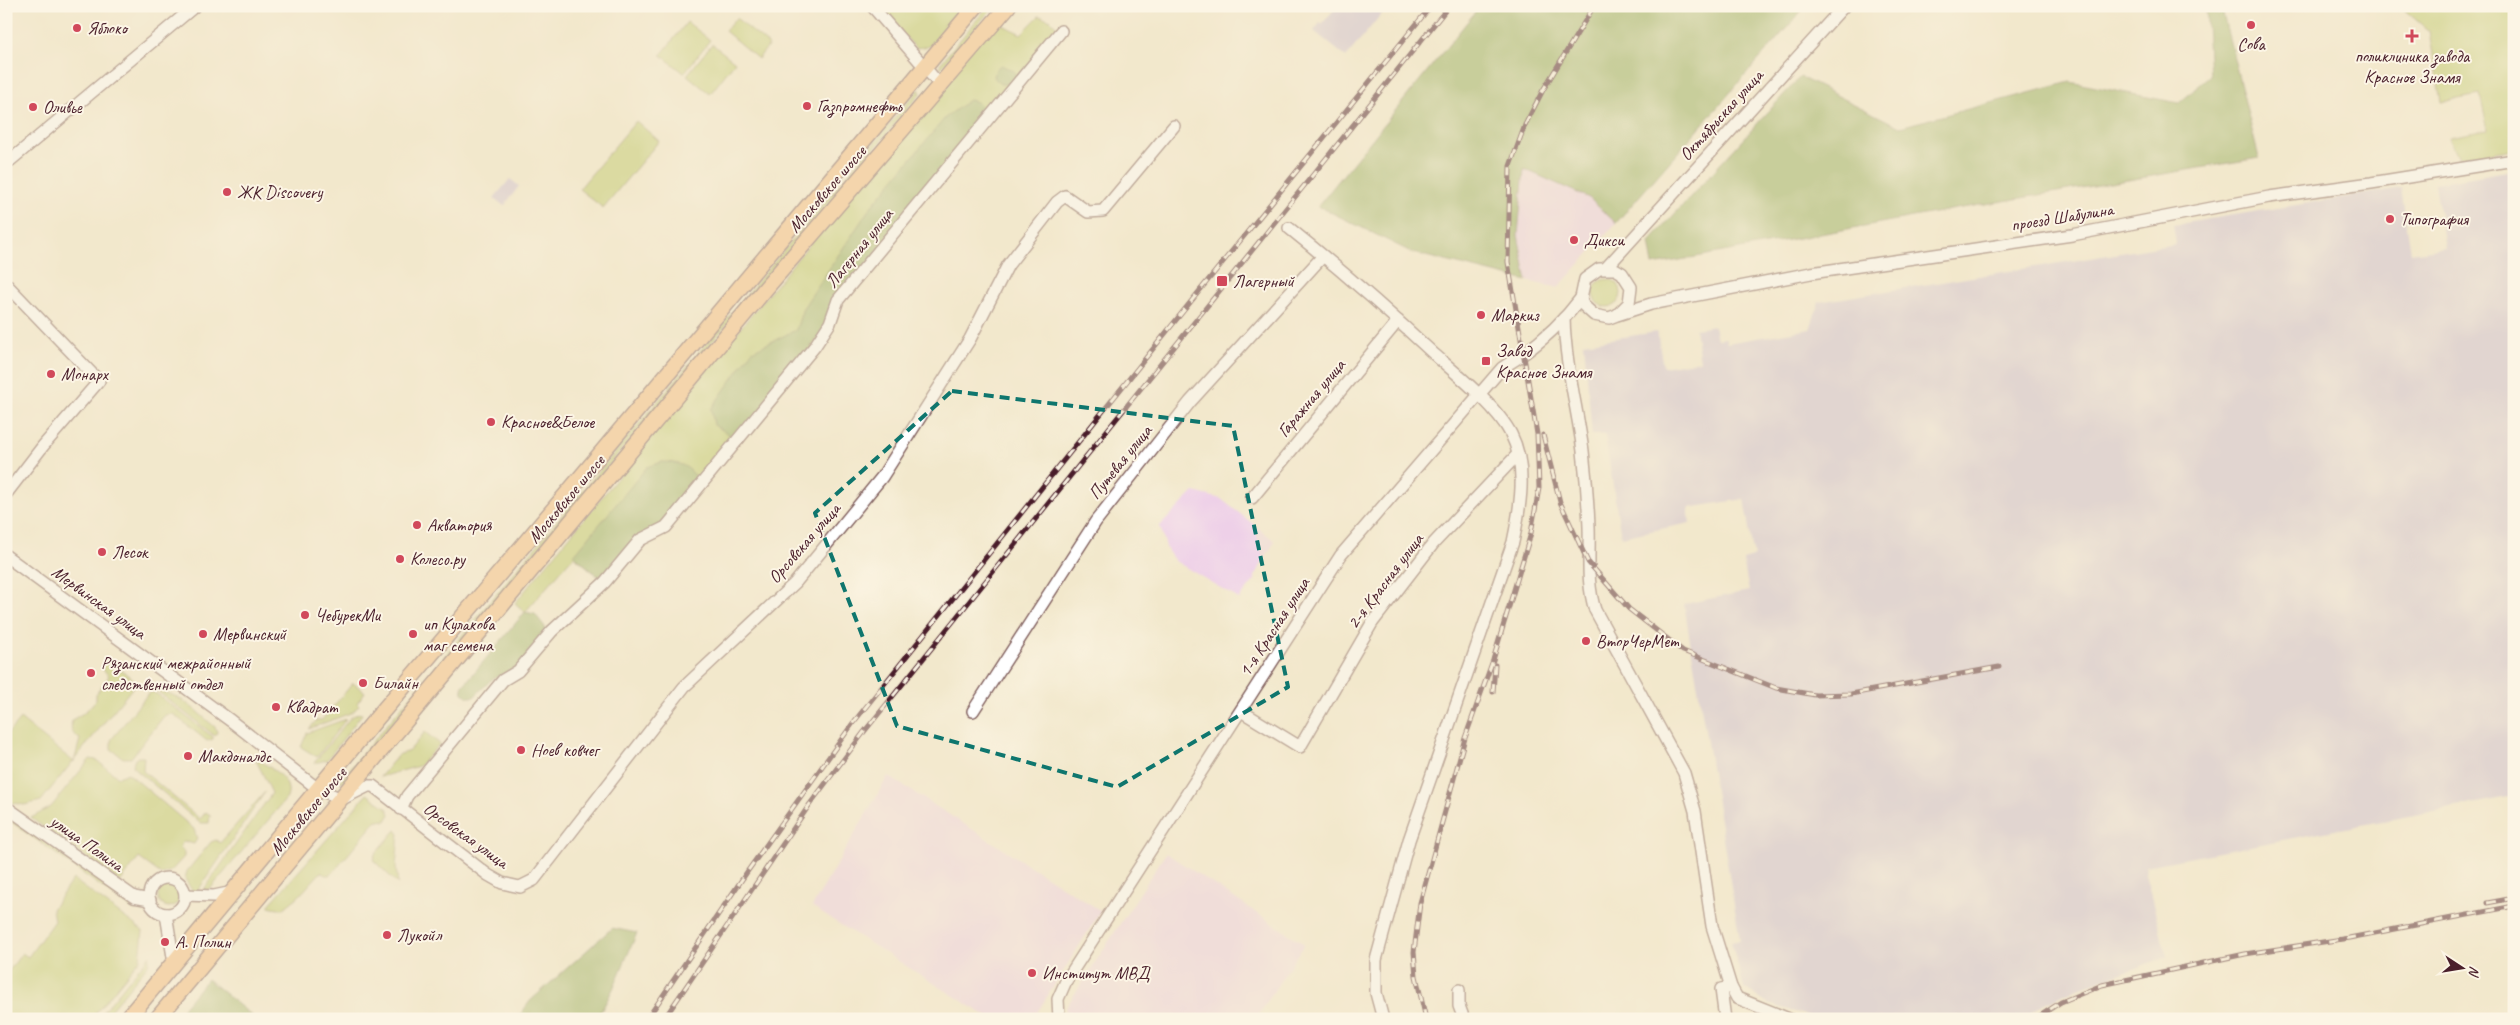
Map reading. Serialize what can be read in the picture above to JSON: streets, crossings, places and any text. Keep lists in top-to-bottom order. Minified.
{"streets":{"main road":["Московское шоссе"],"street":["Октябрьская улица","проезд Шабулина","Лагерная улица","Гаражная улица","Путевая улица","Орсовская улица","2-я Красная улица","Мервинская улица","1-я Красная улица","улица Полина"]},"crossings":[["Октябрьская улица","проезд Шабулина"],["Октябрьская улица","1-я Красная улица"],["Московское шоссе","Мервинская улица"],["проезд Шабулина","1-я Красная улица"],["Лагерная улица","Орсовская улица"],["2-я Красная улица","1-я Красная улица"]],"places":{"other":["Сова","Яблоко","Газпромнефть","Оливье","ЖК Discovery","Типография","Дикси","Маркиз","Монарх","Красное&Белое","Акватория","Лесок","Колесо.ру","ЧебурекМи","Мервинский","ип Кулакова маг семена","ВторЧерМет","Рязанский межрайонный следственный отдел","Билайн","Квадрат","Ноев ковчег","Макдоналдс","Лукойл","А. Полин","Институт МВД"],"health":["поликлиника завода Красное Знамя"],"transit":["Лагерный","Завод Красное Знамя"]},"north":"right"}
